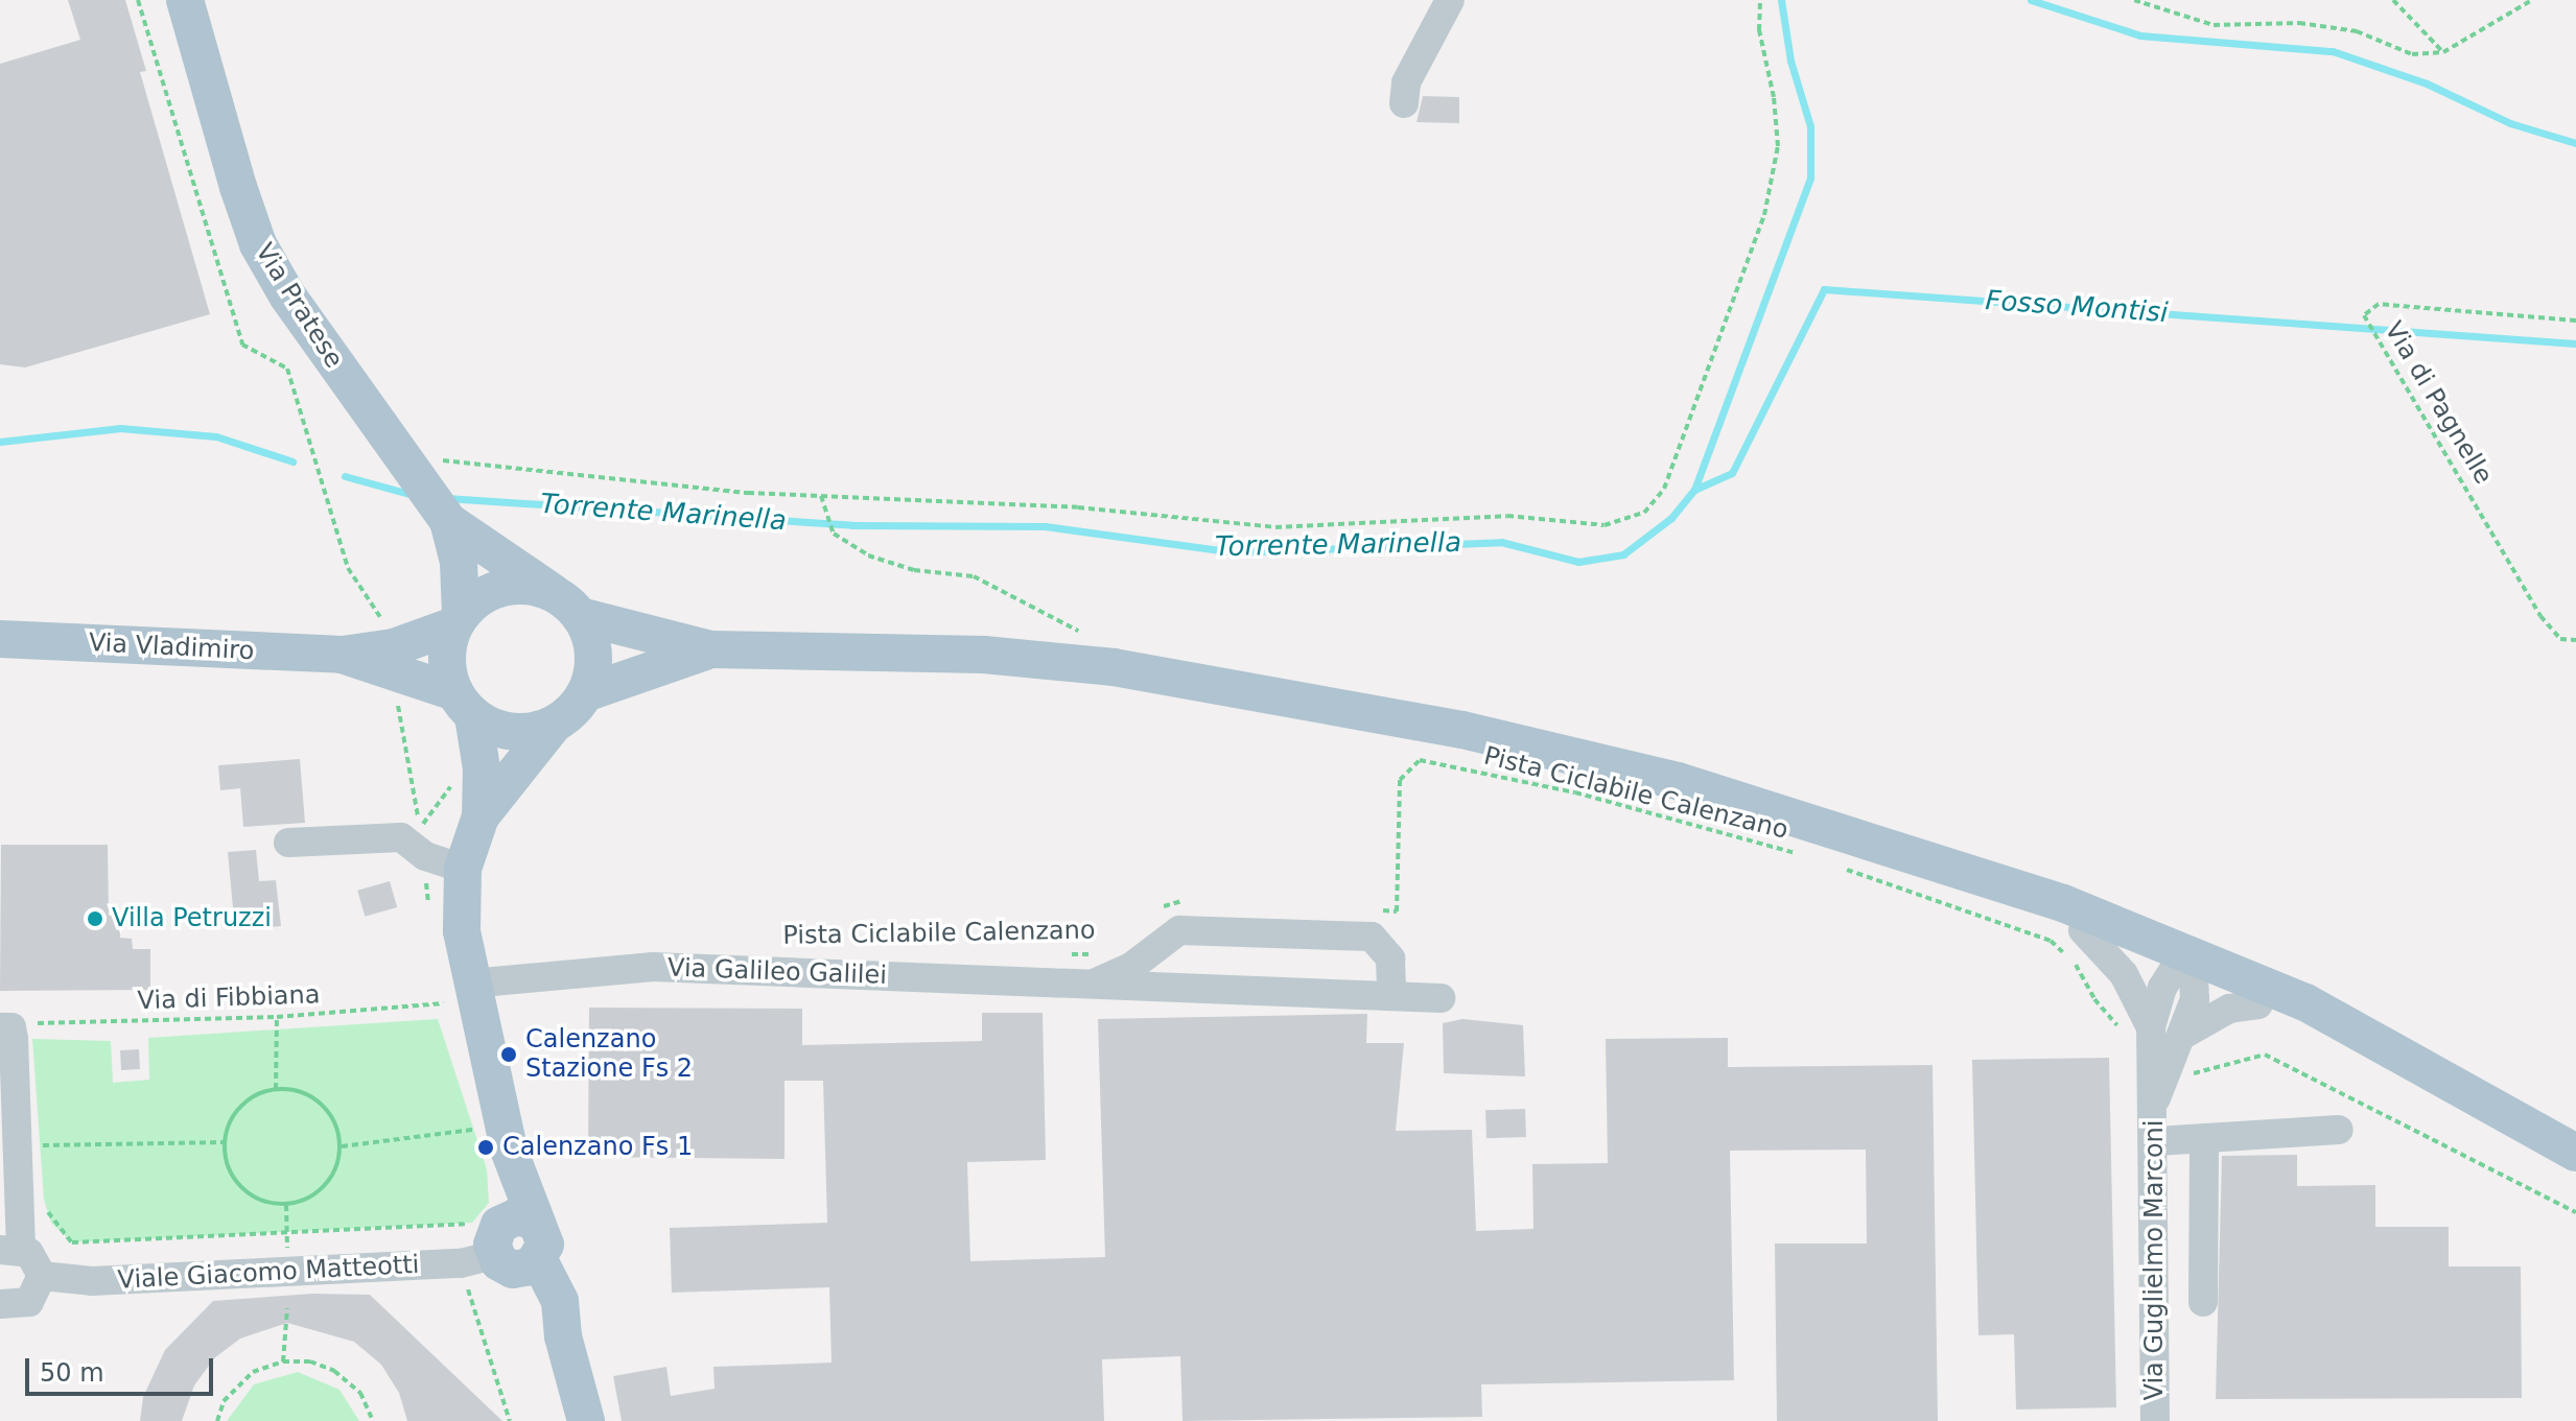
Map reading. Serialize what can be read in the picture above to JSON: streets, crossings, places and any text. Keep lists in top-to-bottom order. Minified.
{"streets":{"main road":["Via Pratese","Via Vladimiro"],"street":["Via Galileo Galilei","Via Guglielmo Marconi","Viale Giacomo Matteotti"],"path":["Via di Pagnelle","Pista Ciclabile Calenzano","Via di Fibbiana"]},"crossings":[["Via Galileo Galilei","Via di Fibbiana"]],"water":["Fosso Montisi","Torrente Marinella"],"places":["Villa Petruzzi","Calenzano Stazione Fs 2","Calenzano Fs 1"],"scale_bar":"50 m"}
